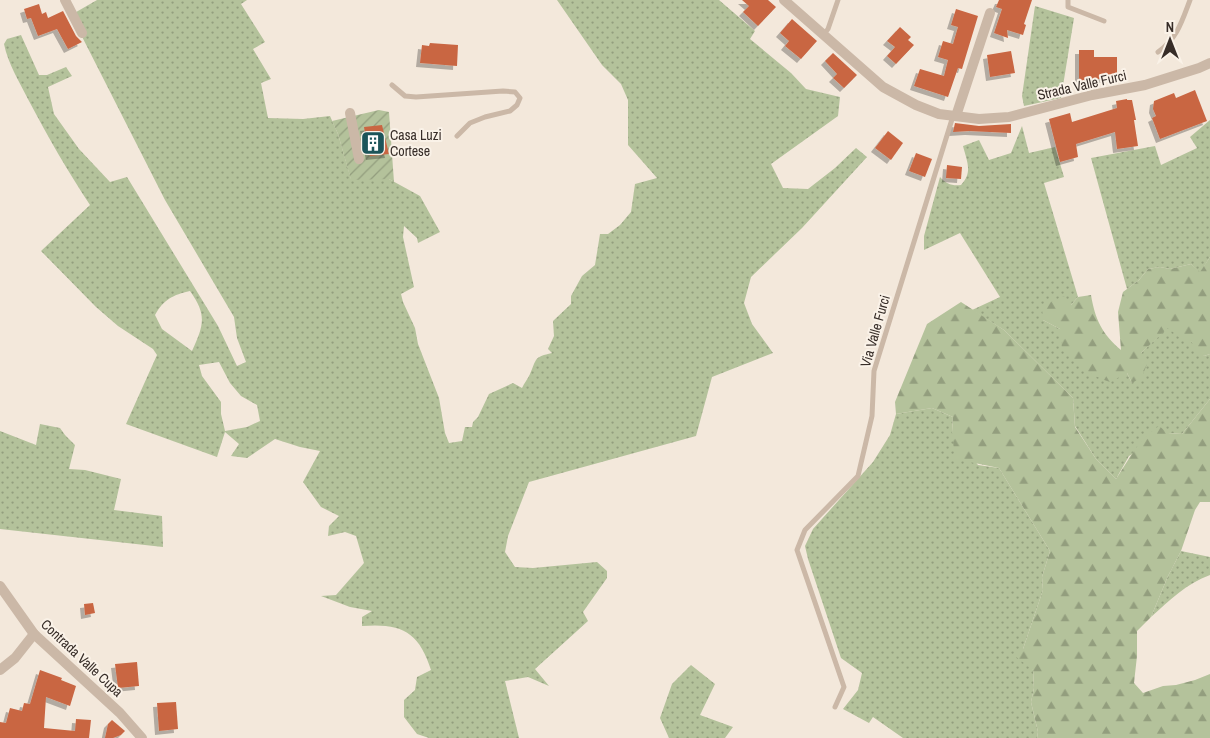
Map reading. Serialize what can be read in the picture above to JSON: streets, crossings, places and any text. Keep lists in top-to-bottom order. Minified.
{"streets":{"street":["Strada Valle Furci","Contrada Valle Cupa"],"lane":["Via Valle Furci"]},"crossings":[["Strada Valle Furci","Via Valle Furci"]],"places":{"building":["Casa Luzi Cortese"]},"north":"top"}
